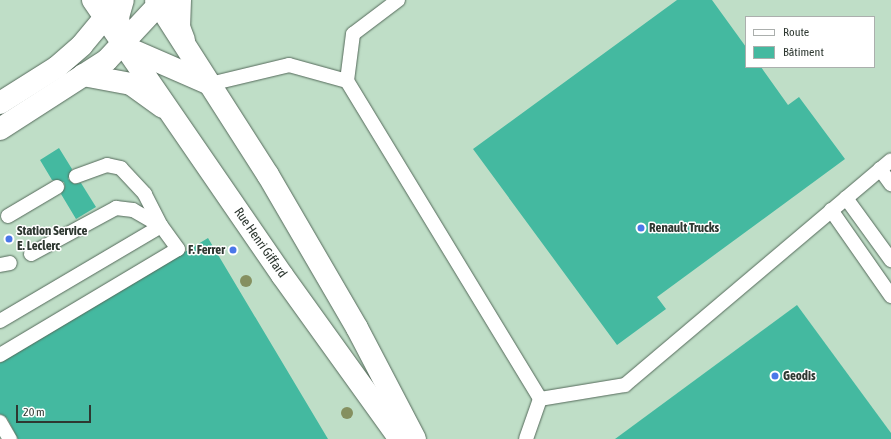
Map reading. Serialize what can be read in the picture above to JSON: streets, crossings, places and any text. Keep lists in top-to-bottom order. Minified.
{"streets":{"street":["Rue Henri Giffard"]},"places":["Renault Trucks","Station Service E. Leclerc","F. Ferrer","Geodis"],"legend":["Route","Bâtiment"],"scale_bar":"20 m"}
